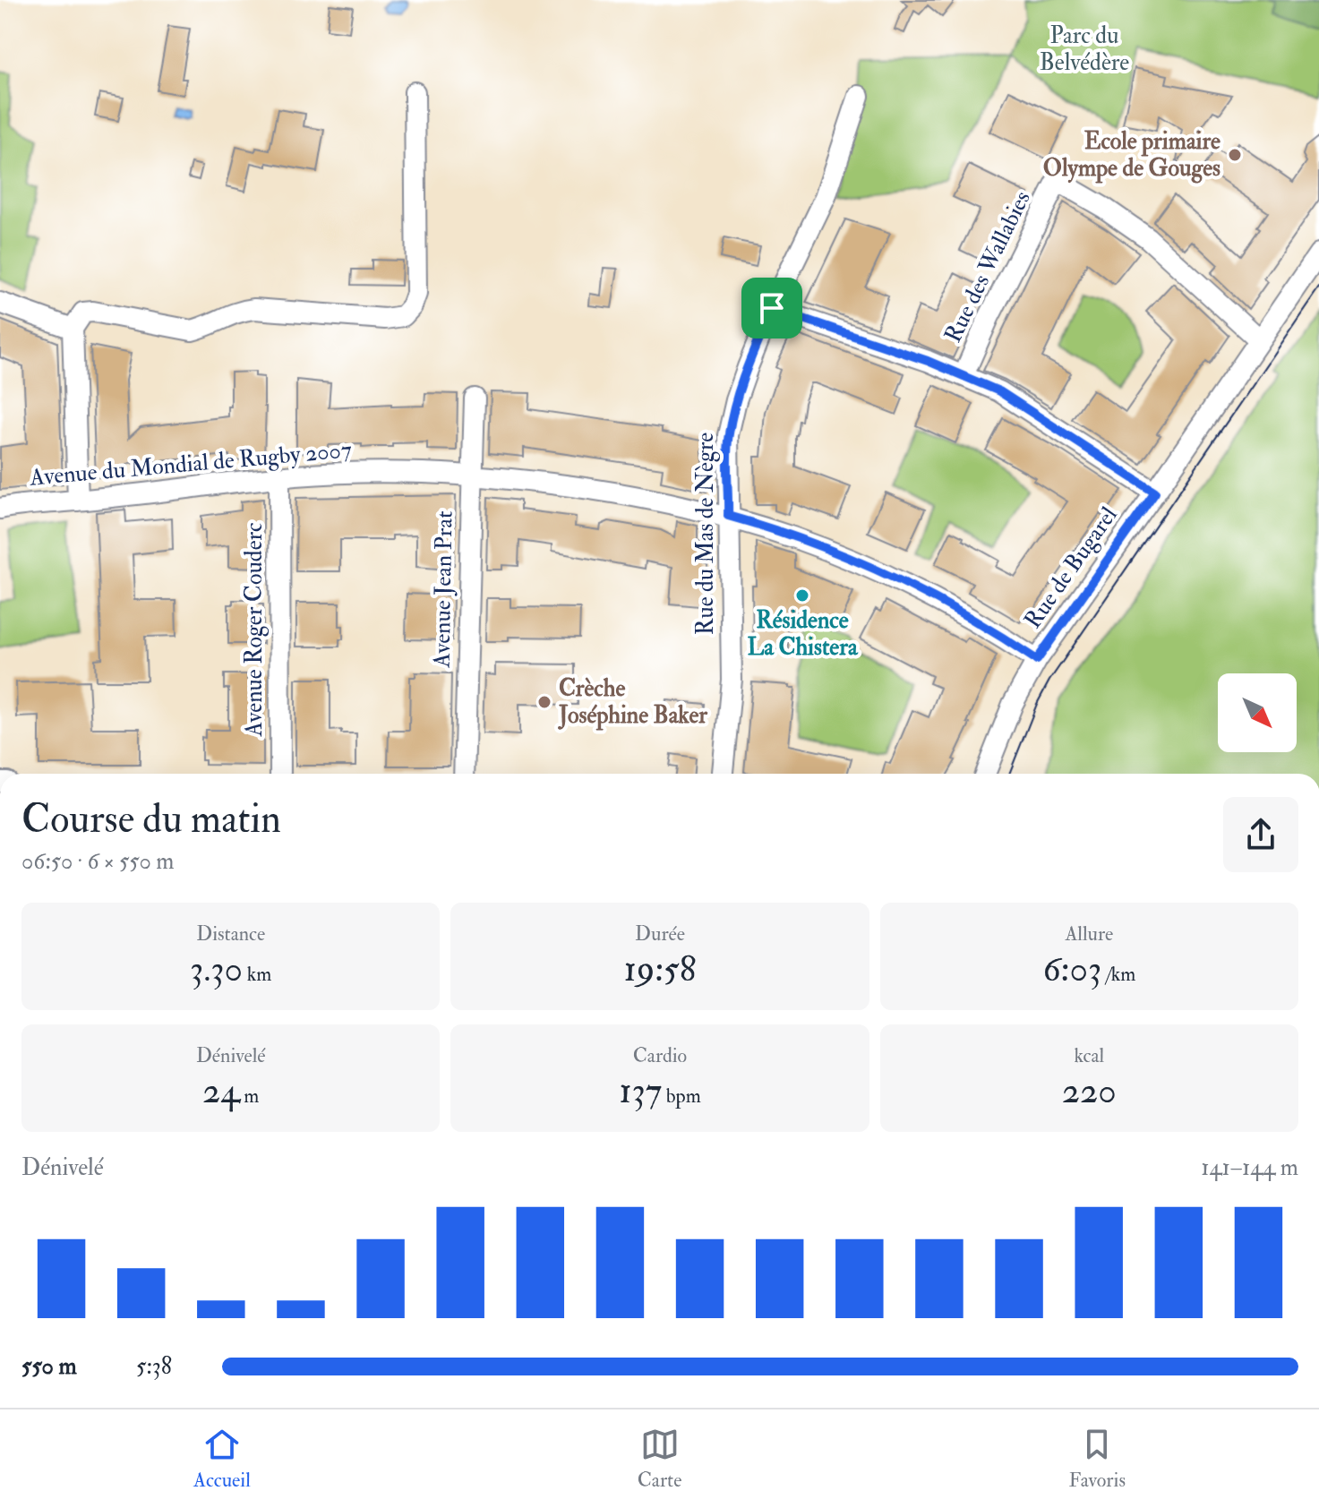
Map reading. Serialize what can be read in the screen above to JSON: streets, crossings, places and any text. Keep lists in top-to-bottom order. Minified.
{"streets":{"street":["Rue des Wallabies","Avenue du Mondial de Rugby 2007","Rue du Mas de Nègre","Rue de Bugarel","Avenue Jean Prat","Avenue Roger Couderc"]},"crossings":[["Rue des Wallabies","Rue de Bugarel"],["Avenue du Mondial de Rugby 2007","Rue du Mas de Nègre"],["Avenue du Mondial de Rugby 2007","Rue de Bugarel"],["Avenue du Mondial de Rugby 2007","Avenue Jean Prat"],["Avenue du Mondial de Rugby 2007","Avenue Roger Couderc"]],"parks":["Parc du Belvédère"],"places":["Ecole primaire Olympe de Gouges","Résidence La Chistera","Crèche Joséphine Baker"],"north":"bottom right","page":{"heading":["Course du matin","06:50 · 6 × 550 m"],"stats":[["Distance","3.30 km"],["Durée","19:58"],["Allure","6:03 /km"],["Dénivelé","24 m"],["Cardio","137 bpm"],["kcal","220"]],"chart":["Dénivelé","141–144 m"],"list":[{"name":"550 m","note":"5:38"}],"tabs":["Accueil","Carte","Favoris"]}}
